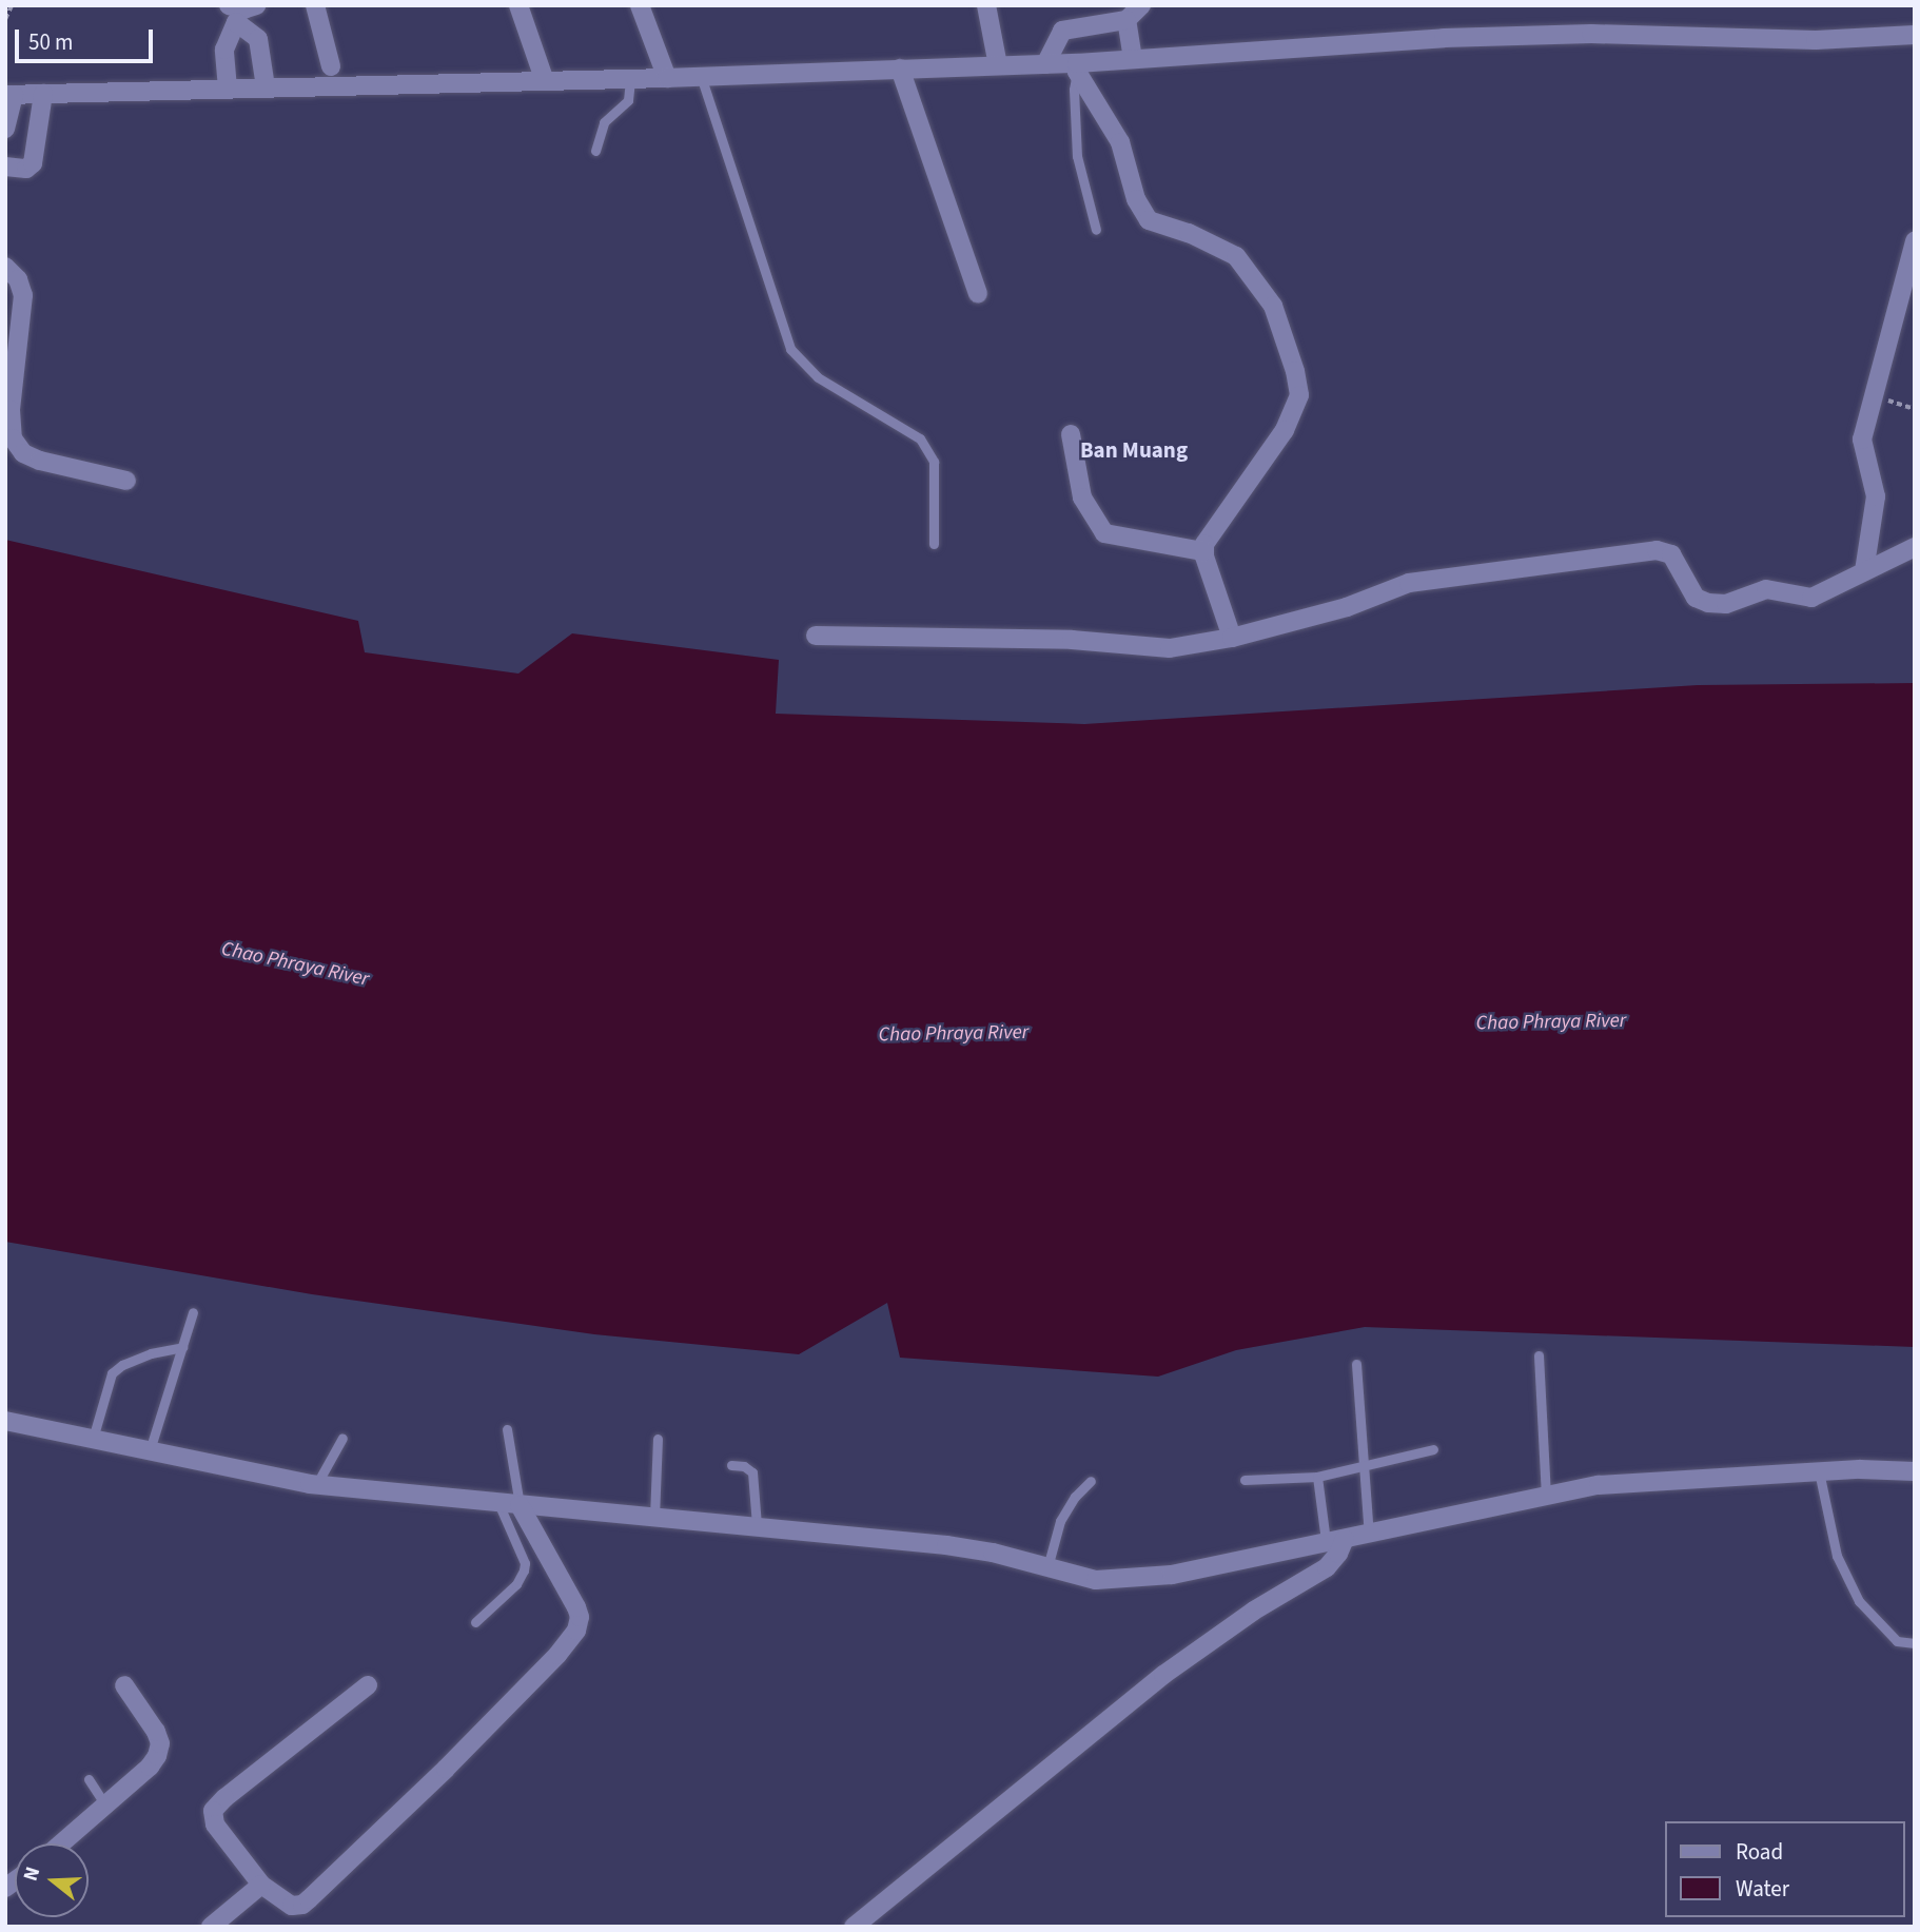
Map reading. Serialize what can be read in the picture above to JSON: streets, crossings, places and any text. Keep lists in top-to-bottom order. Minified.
{"districts":["Ban Muang"],"water":["Chao Phraya River"],"legend":["Road","Water"],"scale_bar":"50 m","north":"left"}
